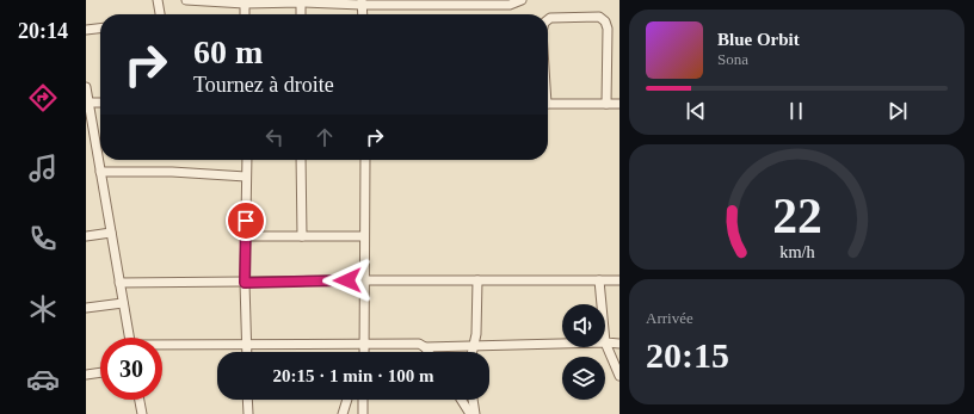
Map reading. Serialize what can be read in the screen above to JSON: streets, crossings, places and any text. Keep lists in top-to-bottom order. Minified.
{"page":{"tabs":"20:14","turn":["60 m","Tournez à droite"],"song":["Blue Orbit","Sona"],"tile":["Arrivée","20:15"],"limit":"30","trip":"20:15 · 1 min · 100 m","gauge":["22","km/h"]}}
